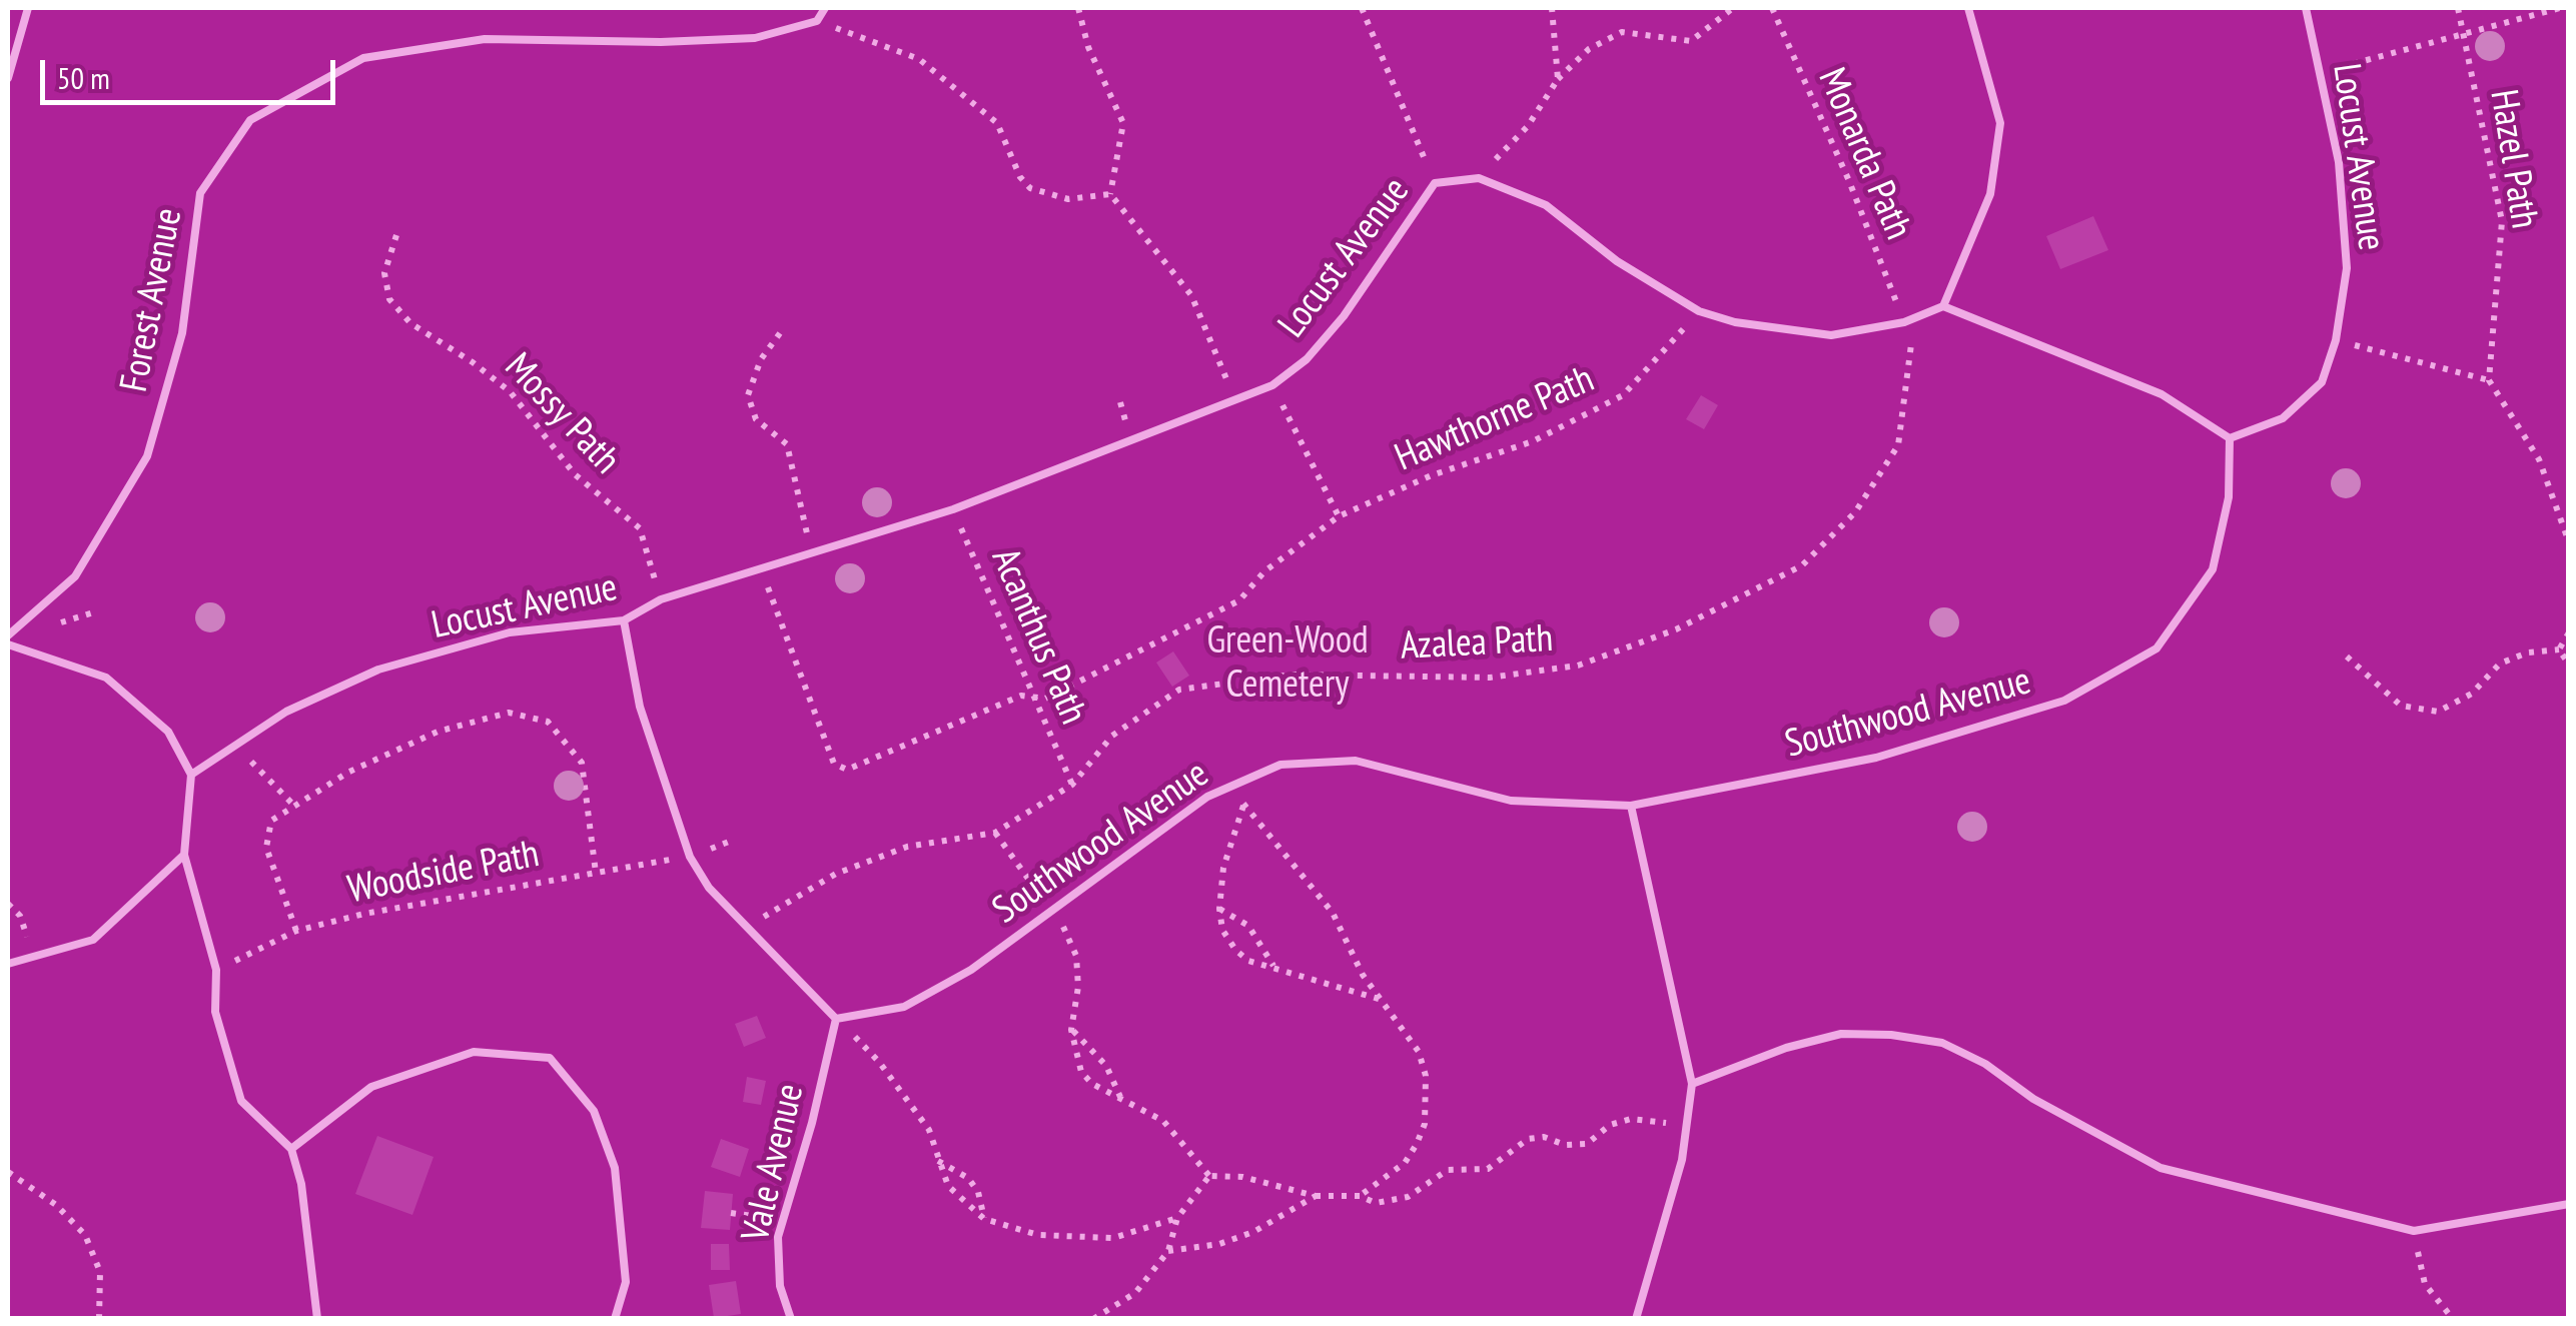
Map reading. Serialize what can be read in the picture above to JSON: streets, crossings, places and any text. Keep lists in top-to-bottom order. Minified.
{"streets":{"lane":["Locust Avenue","Forest Avenue","Southwood Avenue","Vale Avenue"],"path":["Monarda Path","Hazel Path","Mossy Path","Hawthorne Path","Acanthus Path","Azalea Path","Woodside Path"]},"crossings":[["Monarda Path","Locust Avenue"],["Monarda Path","Azalea Path"],["Locust Avenue","Mossy Path"],["Locust Avenue","Hawthorne Path"],["Locust Avenue","Acanthus Path"],["Locust Avenue","Azalea Path"],["Locust Avenue","Southwood Avenue"],["Hawthorne Path","Acanthus Path"],["Acanthus Path","Azalea Path"],["Southwood Avenue","Vale Avenue"]],"parks":["Green-Wood Cemetery"],"scale_bar":"50 m"}
